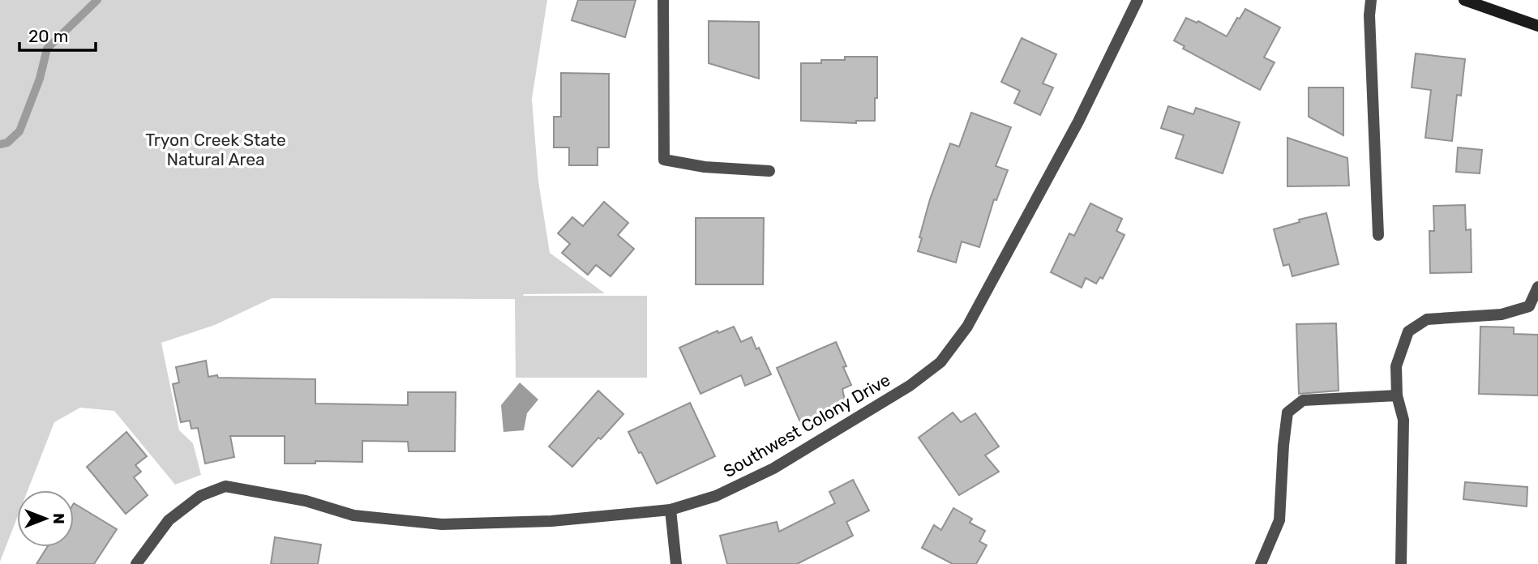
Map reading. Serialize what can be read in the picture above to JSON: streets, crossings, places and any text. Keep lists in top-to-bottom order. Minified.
{"streets":{"street":["Southwest Colony Drive"]},"parks":["Tryon Creek State Natural Area"],"scale_bar":"20 m","north":"right"}
